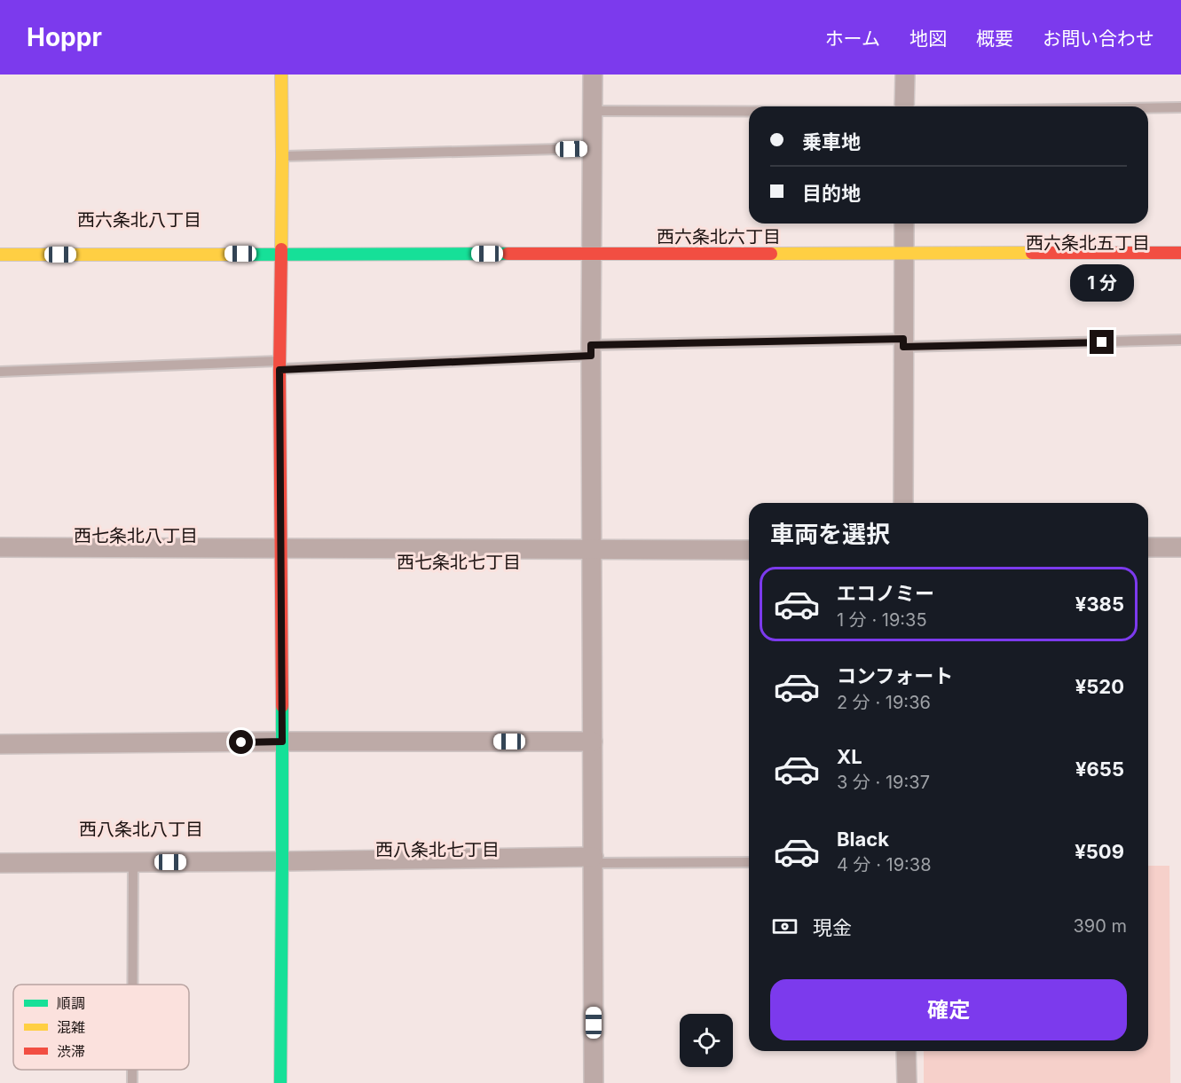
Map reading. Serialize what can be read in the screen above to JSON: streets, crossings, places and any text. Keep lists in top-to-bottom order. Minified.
{"districts":["西六条北八丁目","西六条北六丁目","西六条北五丁目","西七条北八丁目","西七条北七丁目","西八条北八丁目","西八条北七丁目"],"legend":["順調","混雑","渋滞"],"page":{"header":"Hoppr","nav":["ホーム","地図","概要","お問い合わせ"],"banner":["乗車地","目的地"],"bubble":"1 分","heading":"車両を選択","list":[{"name":"エコノミー","note":"1 分 · 19:35","value":"¥385"},{"name":"コンフォート","note":"2 分 · 19:36","value":"¥520"},{"name":"XL","note":"3 分 · 19:37","value":"¥655"},{"name":"Black","note":"4 分 · 19:38","value":"¥509"}],"pay":["現金","390 m"],"buttons":"確定"}}
